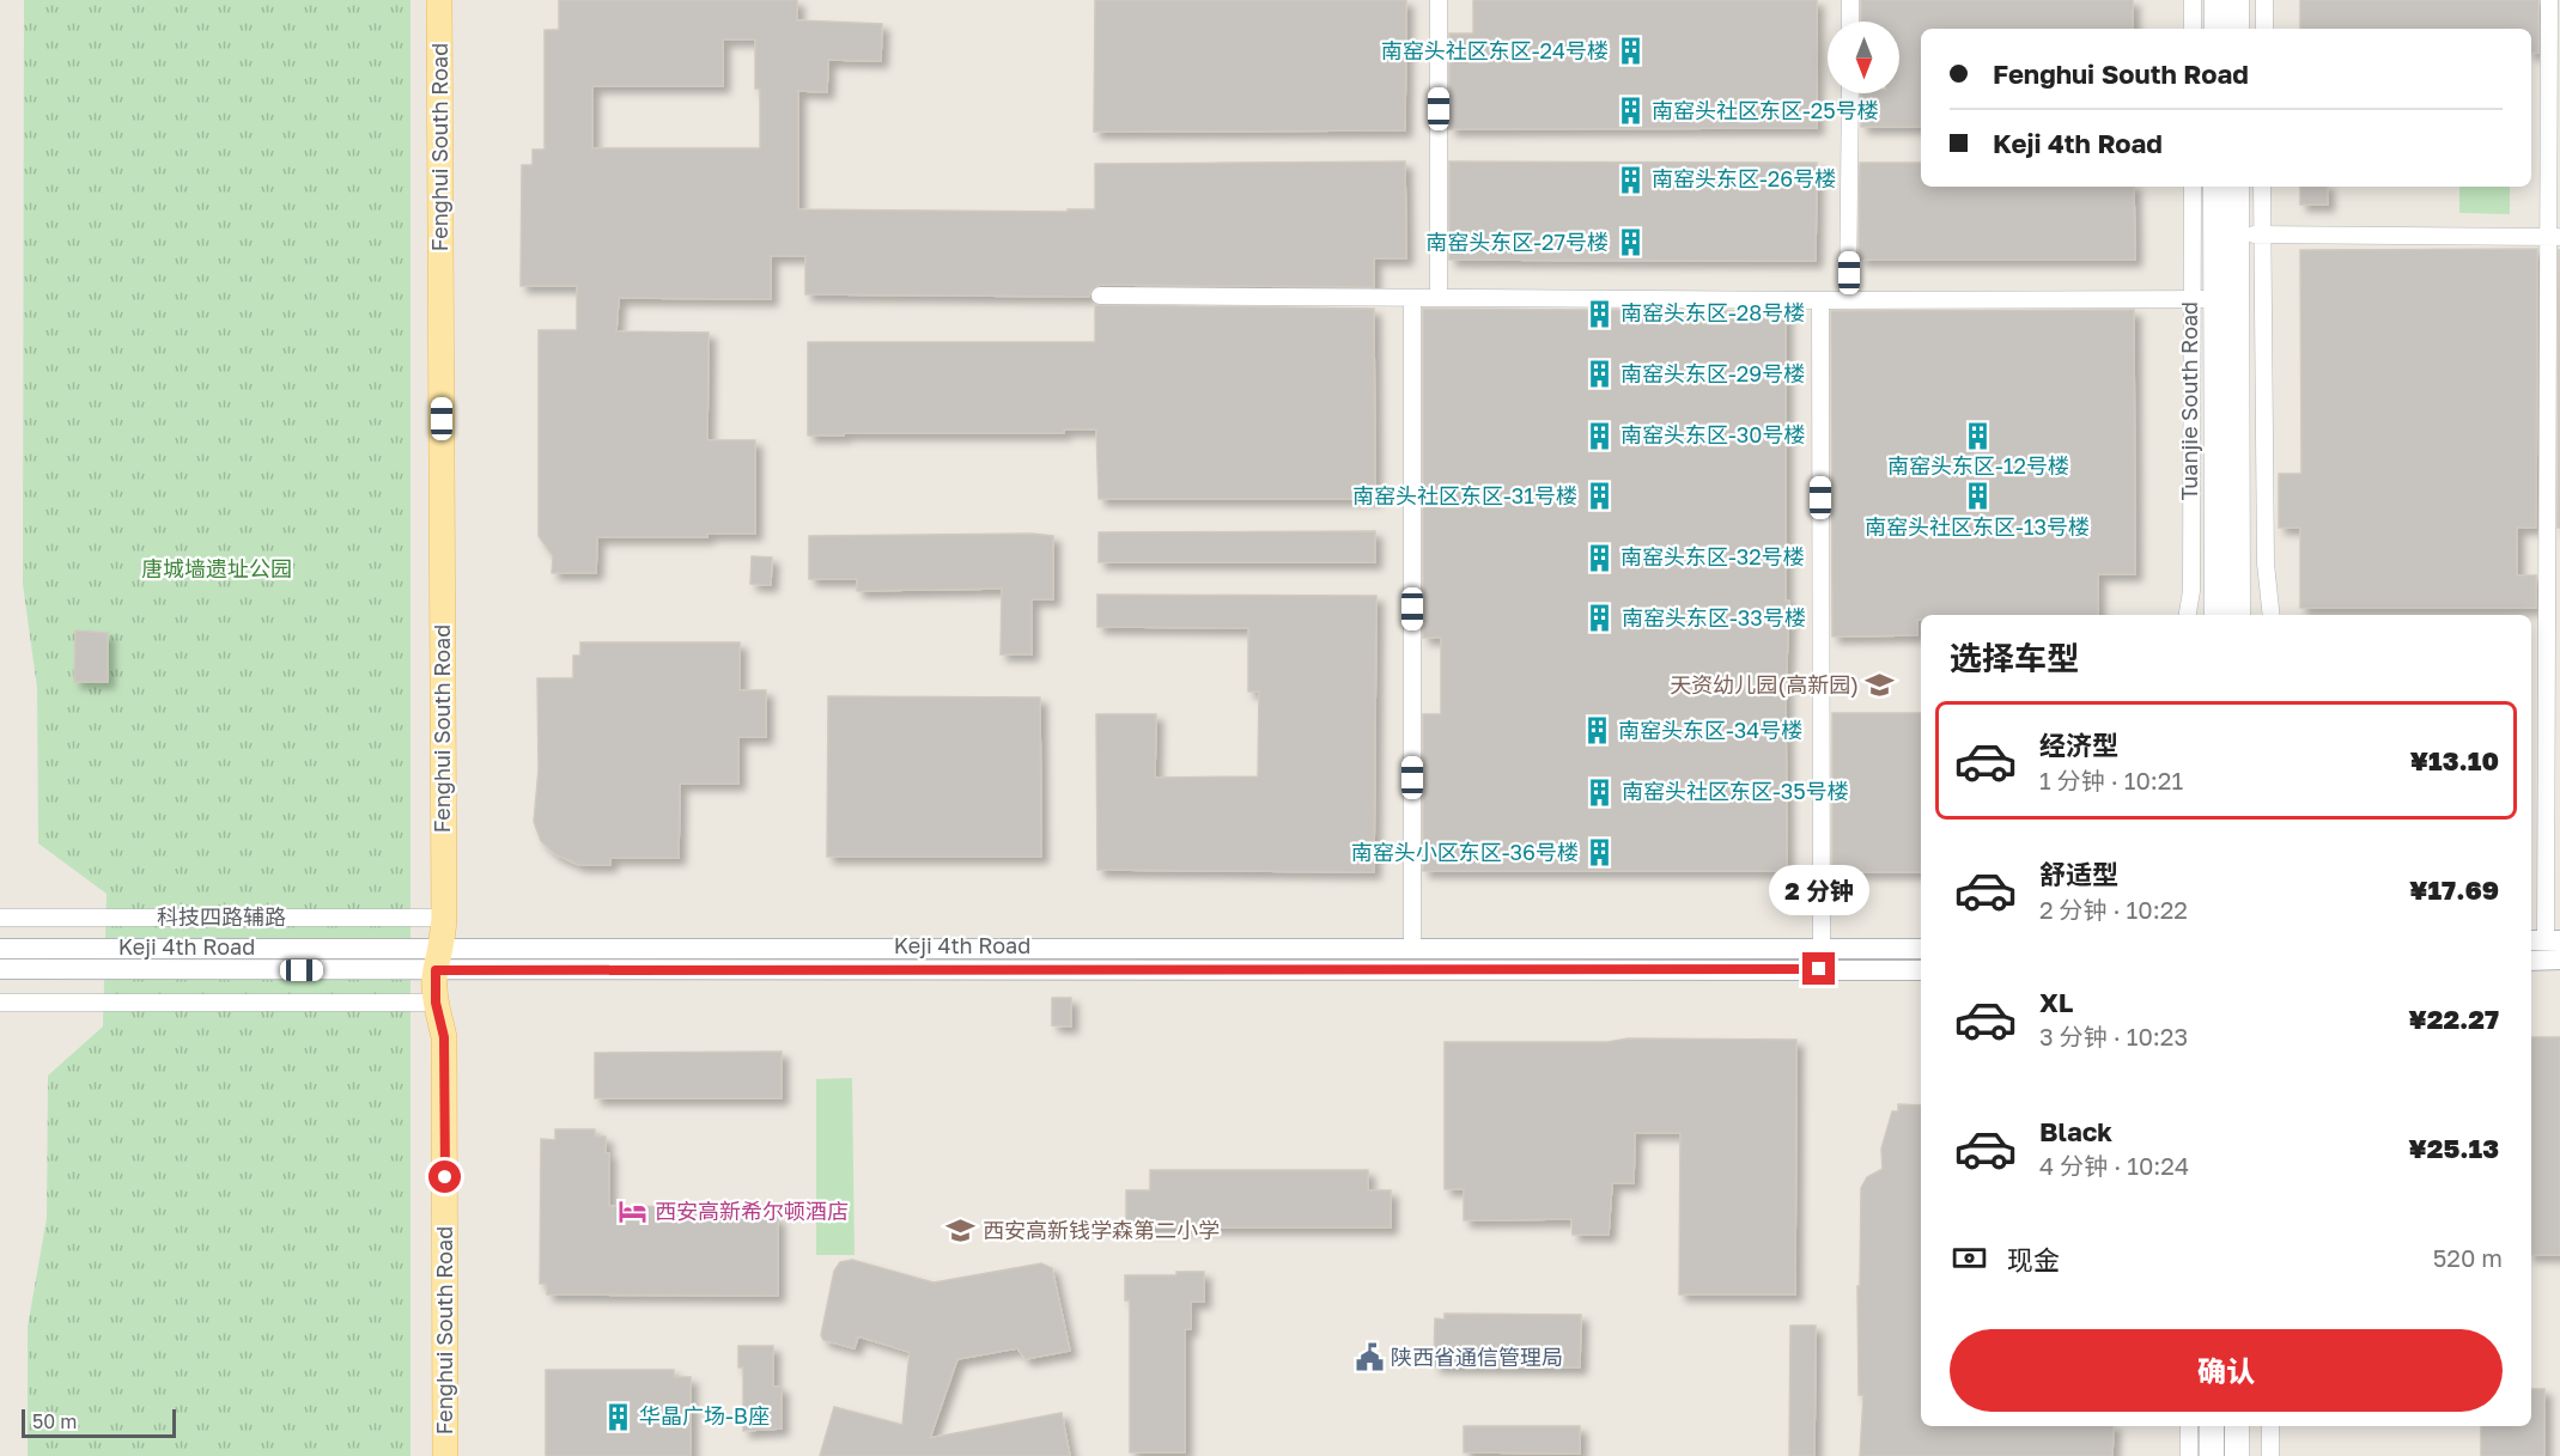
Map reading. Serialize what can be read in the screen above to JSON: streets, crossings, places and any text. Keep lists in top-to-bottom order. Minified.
{"streets":{"main road":["Fenghui South Road","Tuanjie South Road"],"street":["科技四路辅路","Keji 4th Road"]},"crossings":[["Fenghui South Road","科技四路辅路"],["Fenghui South Road","Keji 4th Road"]],"parks":["唐城墙遗址公园"],"places":{"building":["南窑头社区东区-24号楼","南窑头社区东区-25号楼","南窑头东区-26号楼","南窑头东区-27号楼","南窑头东区-28号楼","南窑头东区-29号楼","南窑头东区-30号楼","南窑头东区-12号楼","南窑头社区东区-31号楼","南窑头社区东区-13号楼","南窑头东区-32号楼","南窑头东区-33号楼","南窑头东区-34号楼","南窑头社区东区-35号楼","南窑头小区东区-36号楼","华晶广场-B座"],"school or university":["天资幼儿园(高新园)","西安高新钱学森第二小学"],"hotel":["西安高新希尔顿酒店"],"public building":["陕西省通信管理局"]},"scale_bar":"50 m","north":"bottom","page":{"banner":["Fenghui South Road","Keji 4th Road"],"heading":"选择车型","list":[{"name":"经济型","note":"1 分钟 · 10:21","value":"¥13.10"},{"name":"舒适型","note":"2 分钟 · 10:22","value":"¥17.69"},{"name":"XL","note":"3 分钟 · 10:23","value":"¥22.27"},{"name":"Black","note":"4 分钟 · 10:24","value":"¥25.13"}],"bubble":"2 分钟","pay":["现金","520 m"],"buttons":"确认","scale":"50 m"}}
